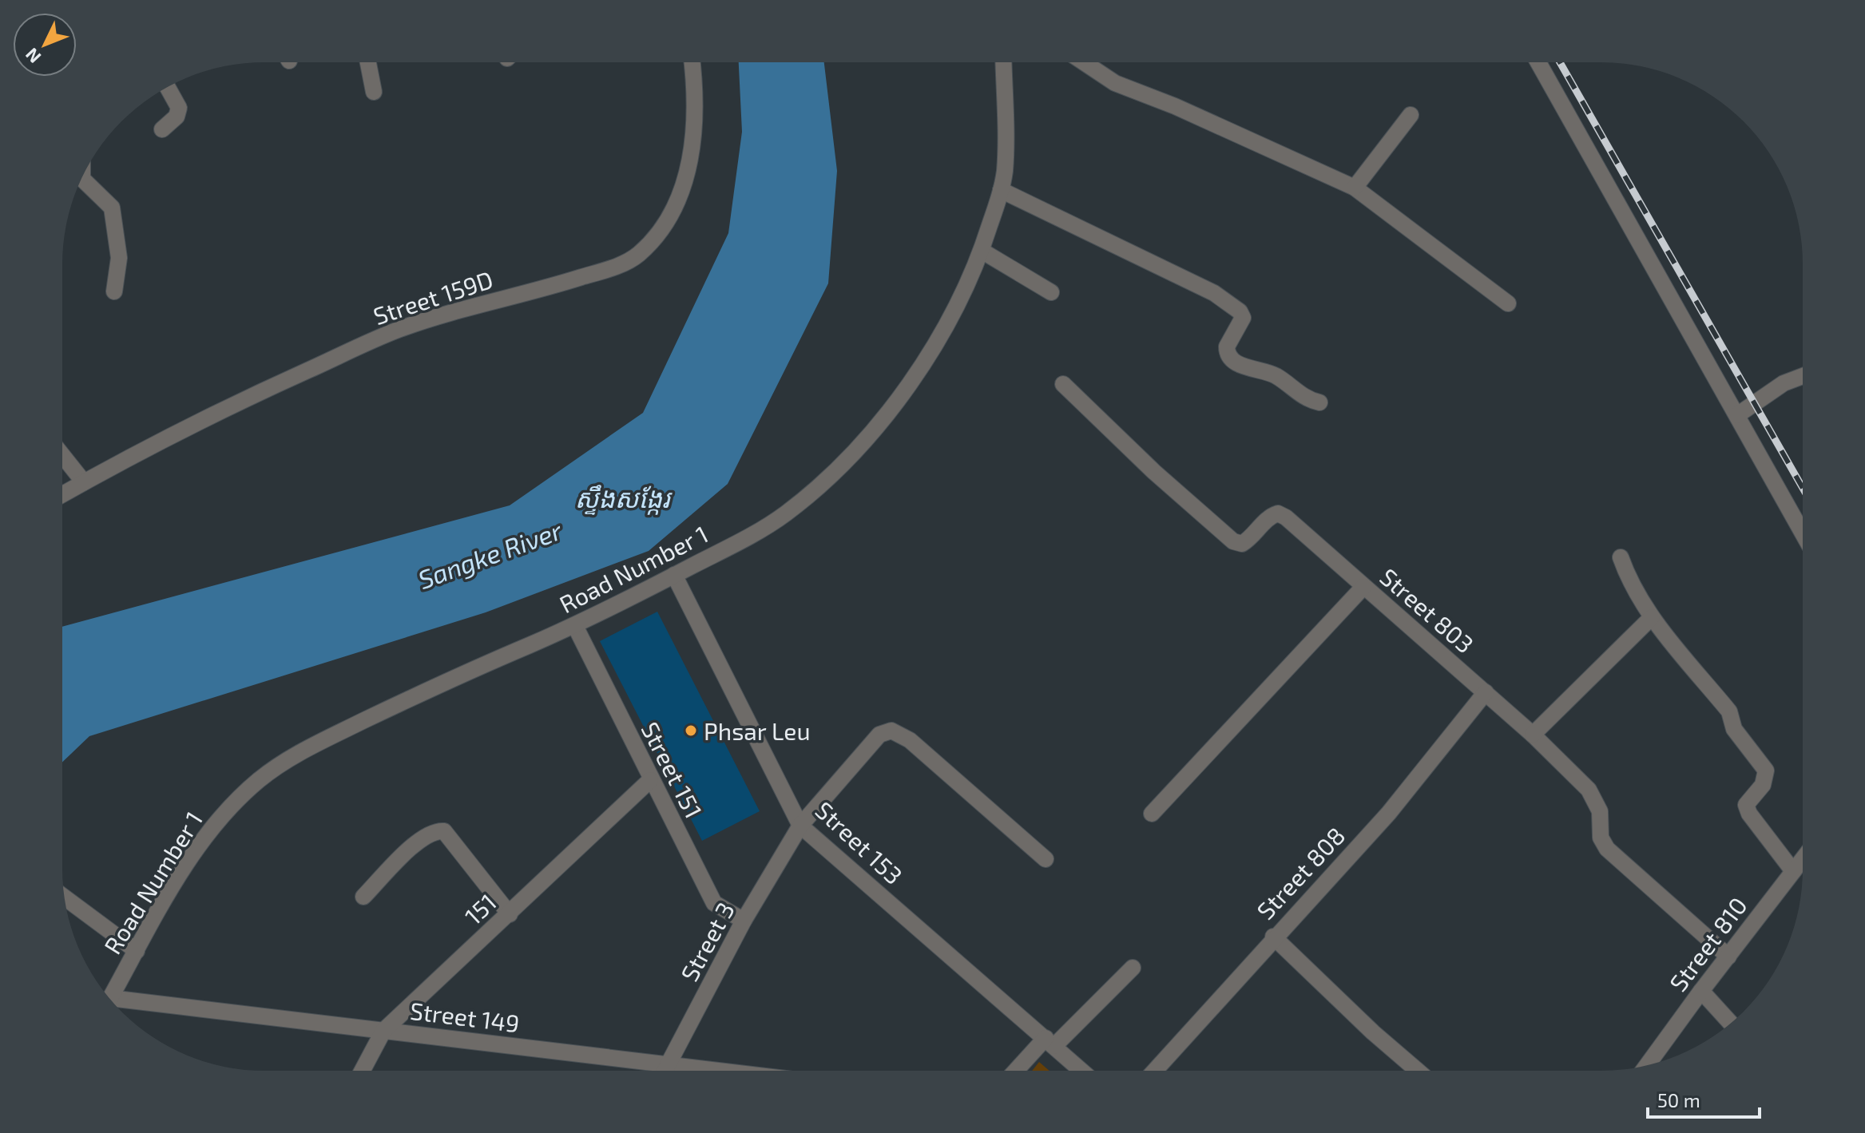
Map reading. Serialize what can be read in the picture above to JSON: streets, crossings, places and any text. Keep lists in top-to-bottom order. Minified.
{"streets":{"street":["Street 159D","Road Number 1","Street 803","Street 151","Street 153","Street 808","151","Street 3","Street 810","Street 149"]},"crossings":[["Road Number 1","Street 151"],["Road Number 1","Street 153"],["Street 803","Street 808"],["Street 803","Street 810"],["Street 151","151"],["Street 151","Street 3"],["Street 153","Street 3"],["151","Street 149"],["Street 3","Street 149"]],"water":["ស្ទឹងសង្កែរ","Sangke River"],"places":["Phsar Leu"],"scale_bar":"50 m","north":"bottom left"}
